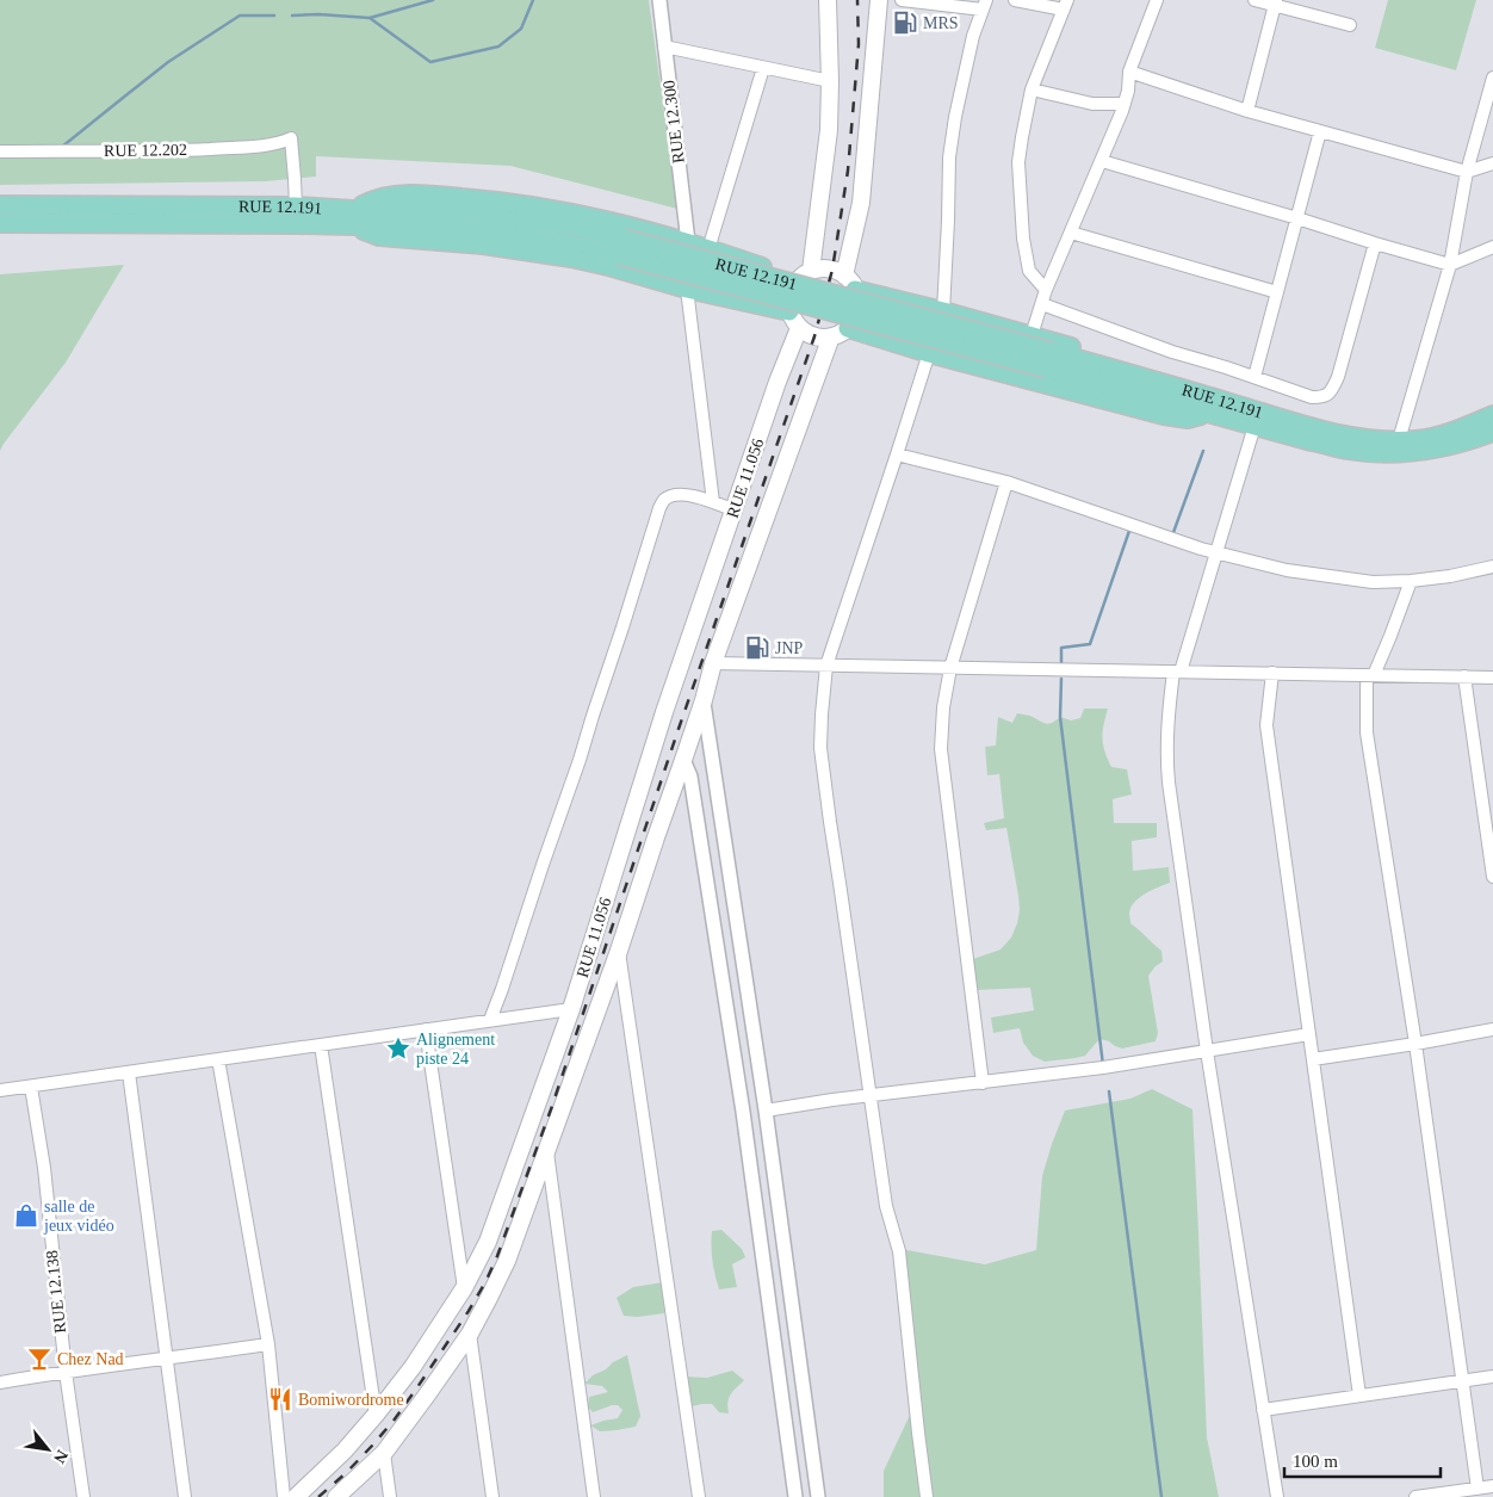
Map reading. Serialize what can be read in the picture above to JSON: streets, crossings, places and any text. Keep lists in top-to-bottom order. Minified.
{"streets":{"main road":["RUE 12.191","RUE 11.056"],"street":["RUE 12.300","RUE 12.202","RUE 12.138"]},"crossings":[["RUE 12.202","RUE 12.191"]],"places":{"fuel station":["MRS","JNP"],"place":["Alignement piste 24"],"shop":["salle de jeux vidéo"],"bar":["Chez Nad"],"restaurant":["Bomiwordrome"]},"scale_bar":"100 m","north":"bottom right"}
